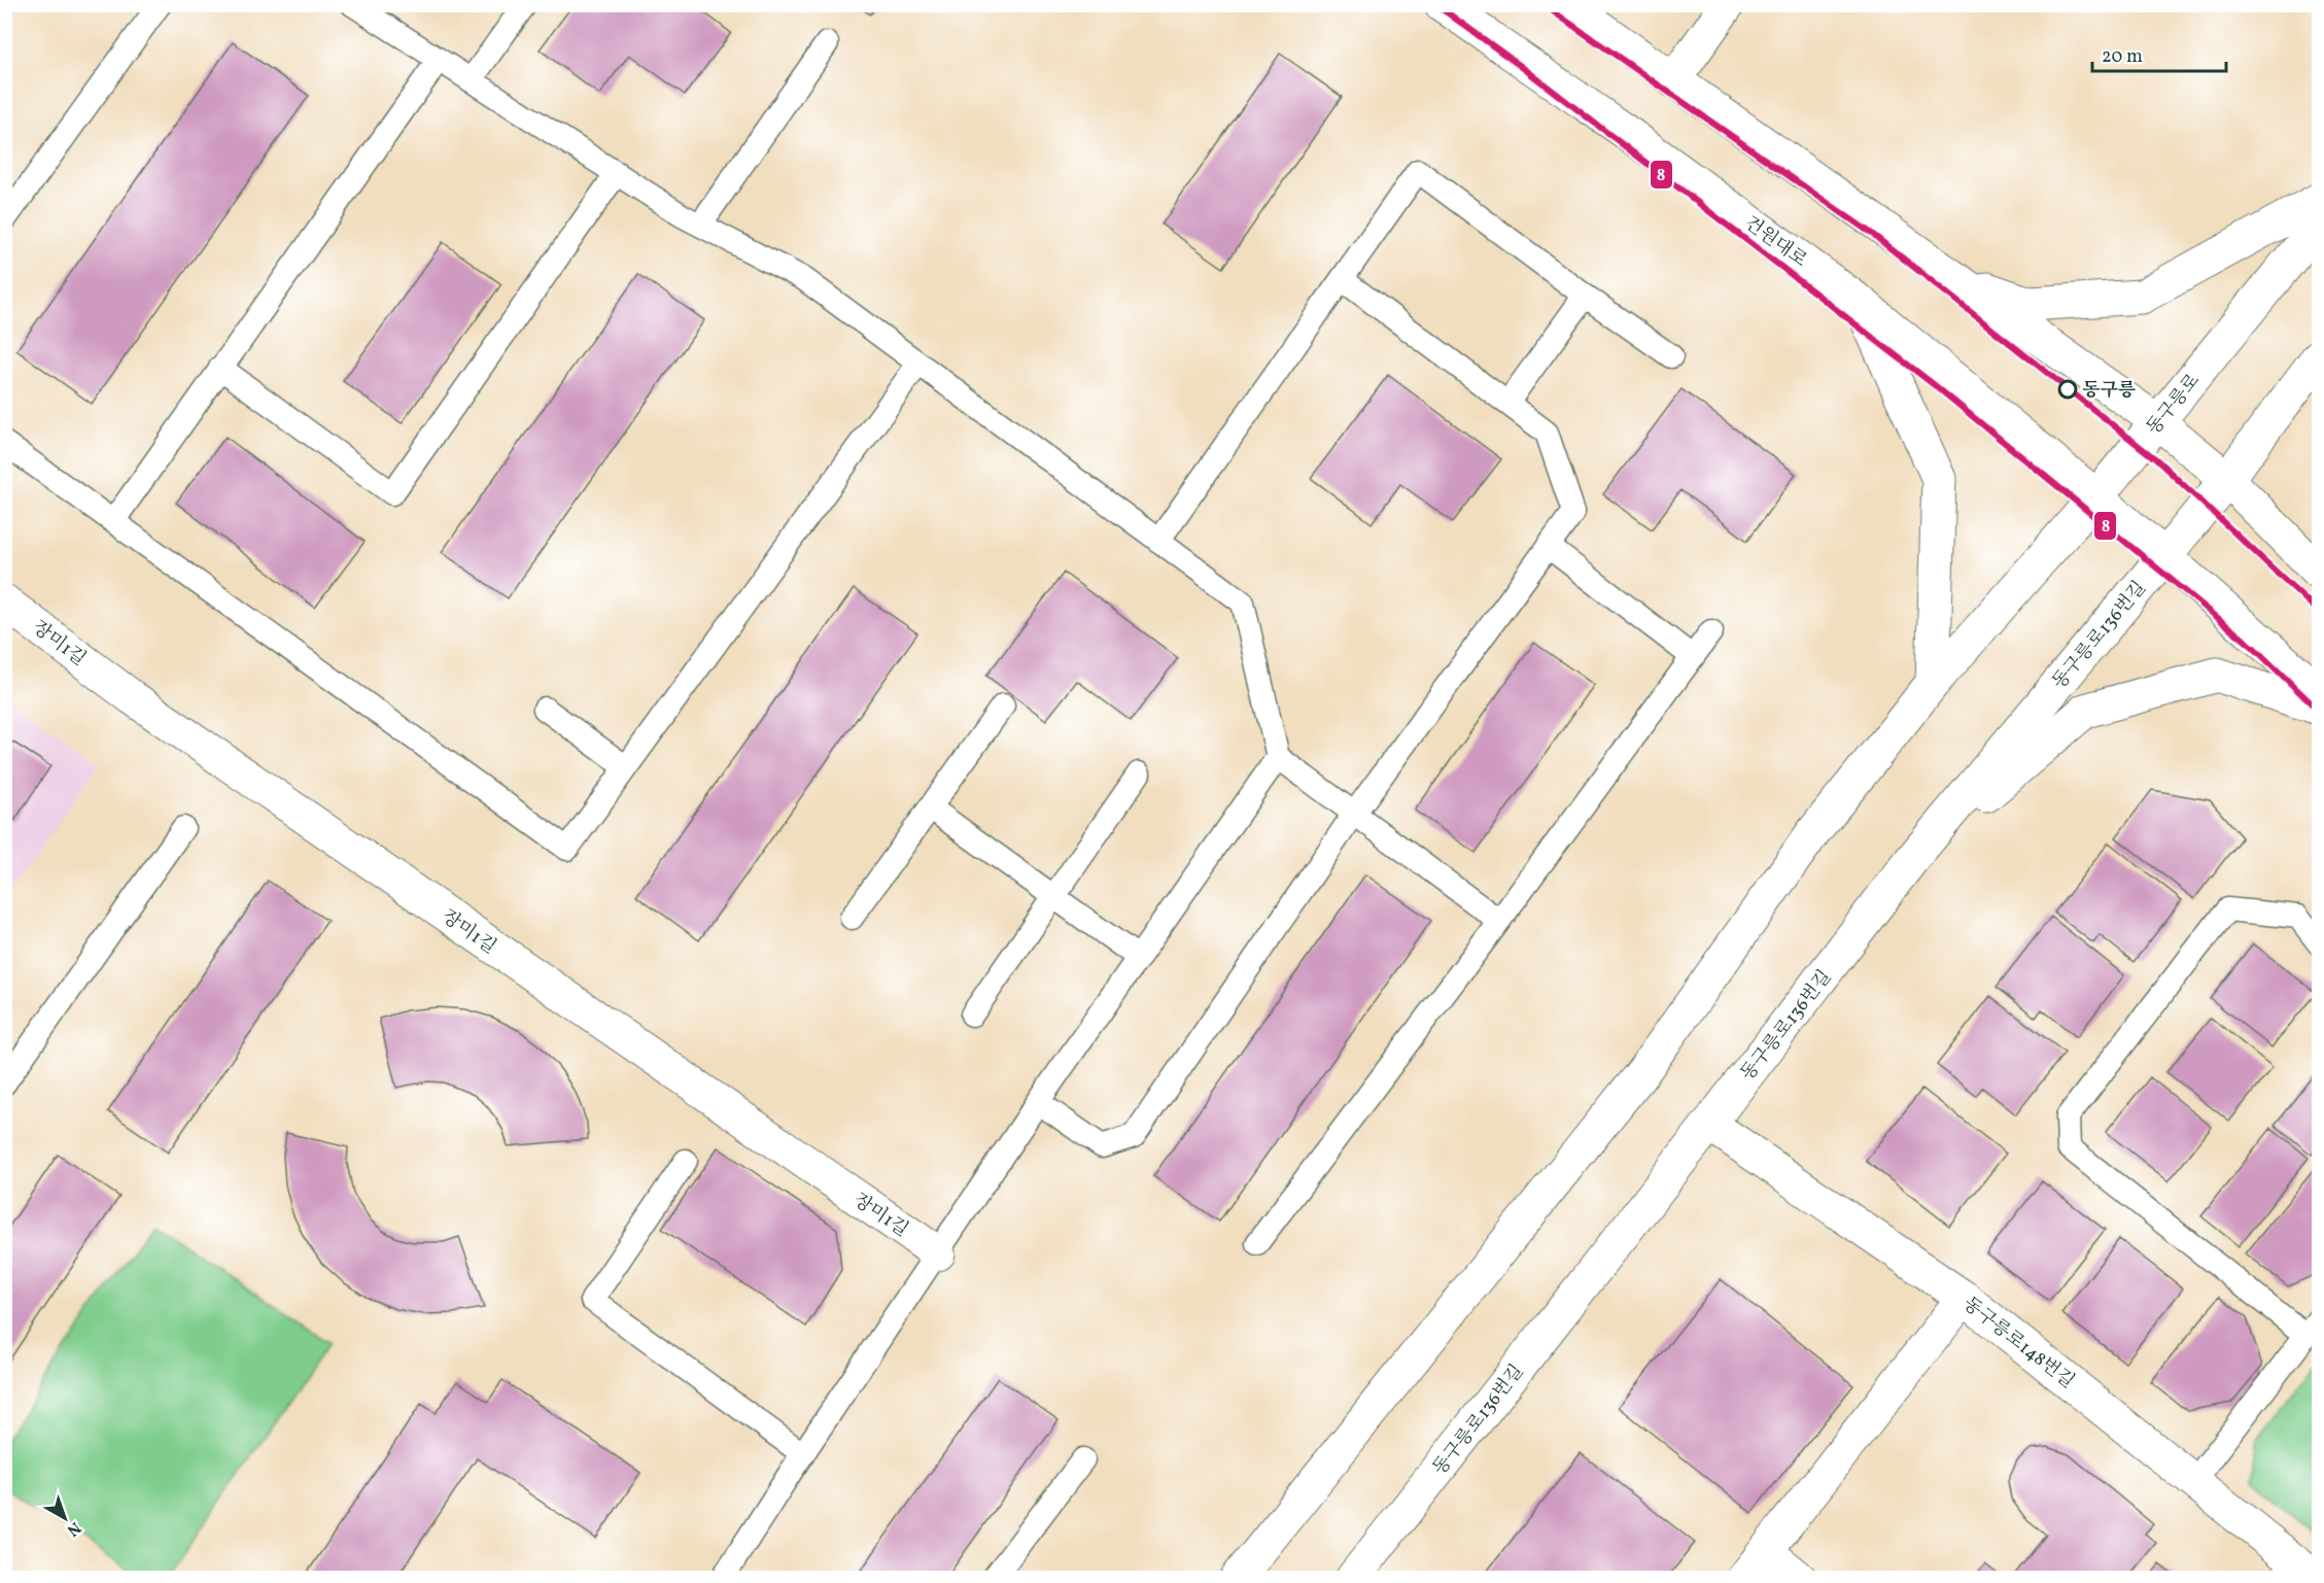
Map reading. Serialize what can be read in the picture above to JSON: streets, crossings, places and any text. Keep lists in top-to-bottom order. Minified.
{"streets":{"street":["건원대로","동구릉로","동구릉로136번길","장미1길","동구릉로148번길"]},"crossings":[["건원대로","동구릉로"],["동구릉로136번길","동구릉로148번길"]],"places":["동구릉"],"lines":["transit line 8"],"scale_bar":"20 m","north":"bottom right"}
